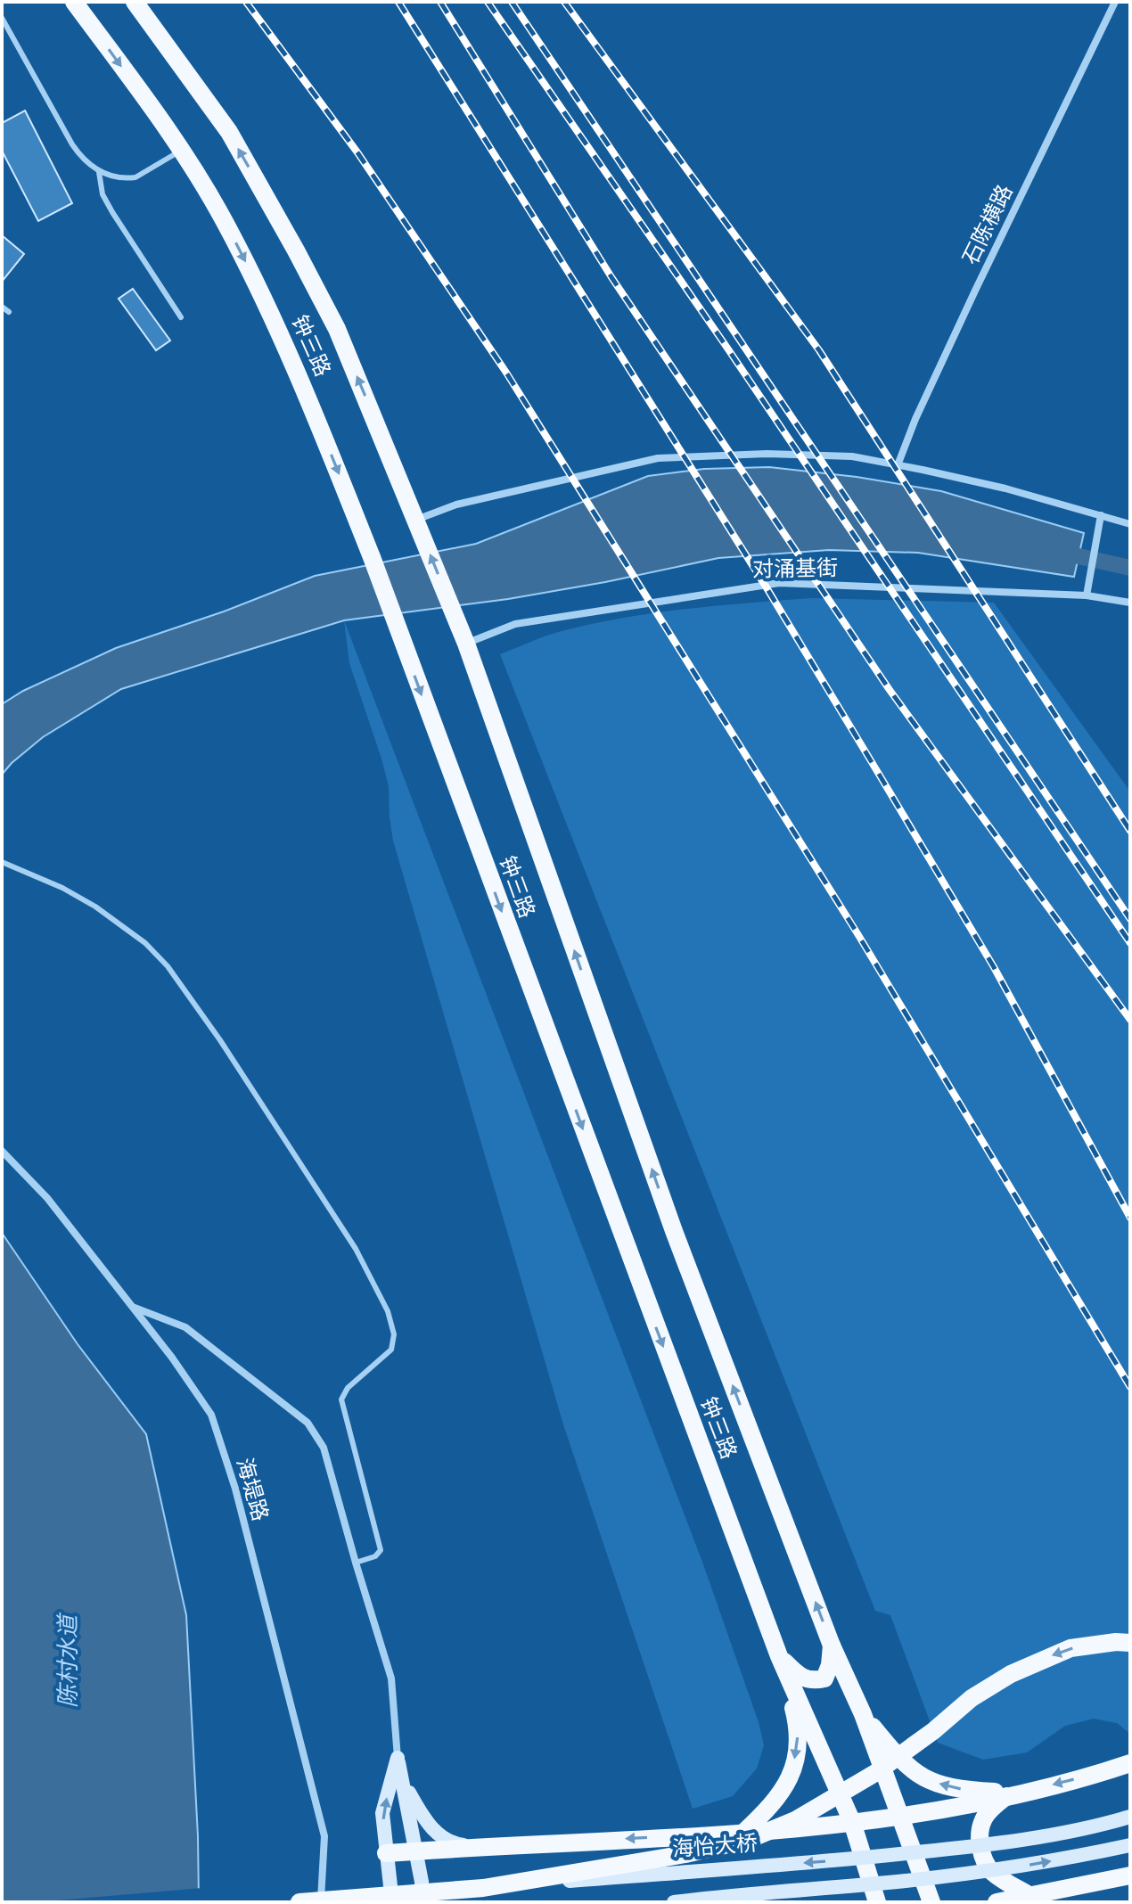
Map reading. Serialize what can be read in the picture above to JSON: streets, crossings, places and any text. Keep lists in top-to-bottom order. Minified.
{"streets":{"main road":["钟三路","海怡大桥"],"street":["石陈横路","对涌基街","海堤路"]},"crossings":[["钟三路","对涌基街"]],"water":["陈村水道"]}
